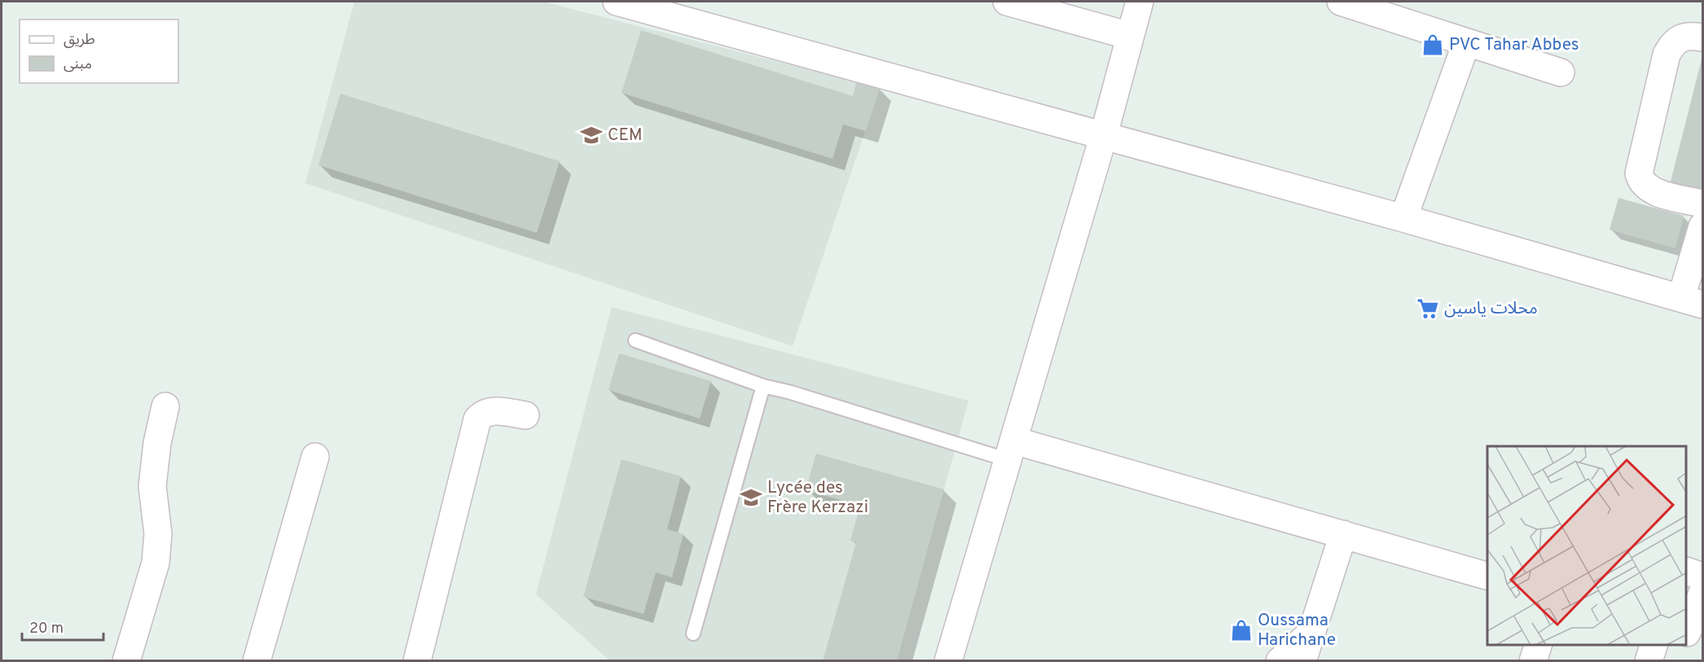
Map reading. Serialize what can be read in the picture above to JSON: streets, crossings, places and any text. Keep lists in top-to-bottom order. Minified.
{"places":{"shop":["PVC Tahar Abbes","Oussama Harichane"],"school or university":["CEM","Lycée des Frère Kerzazi"],"supermarket":["محلات ياسين"]},"legend":["طريق","مبنى"],"scale_bar":"20 m"}
